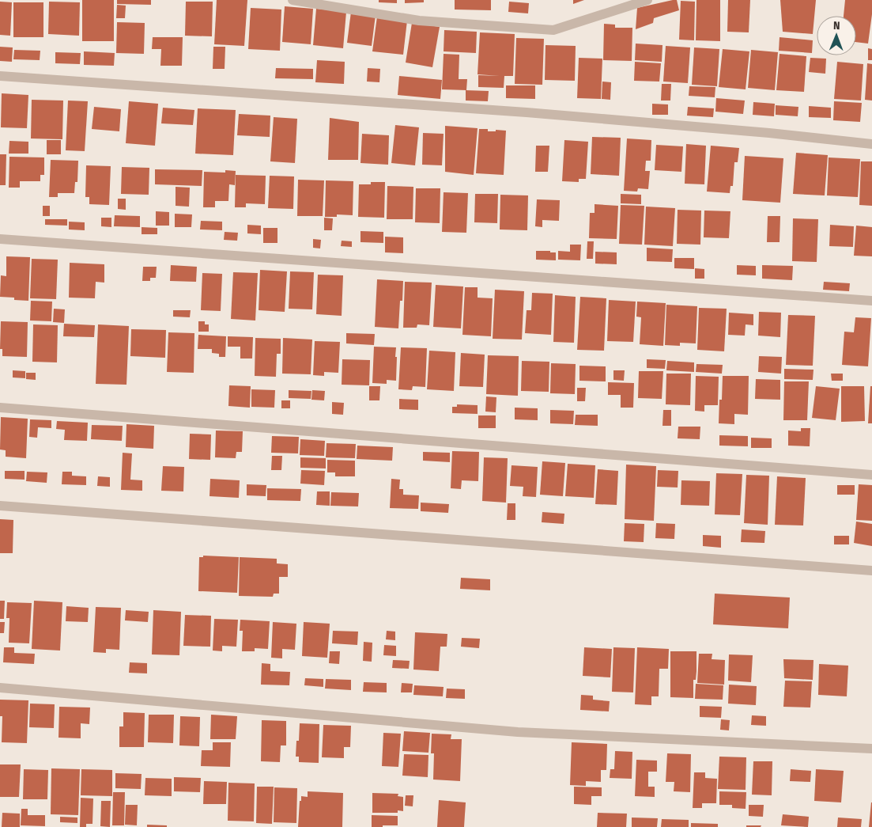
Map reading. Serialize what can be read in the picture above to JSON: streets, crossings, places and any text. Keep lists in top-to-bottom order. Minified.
{"north":"top"}
